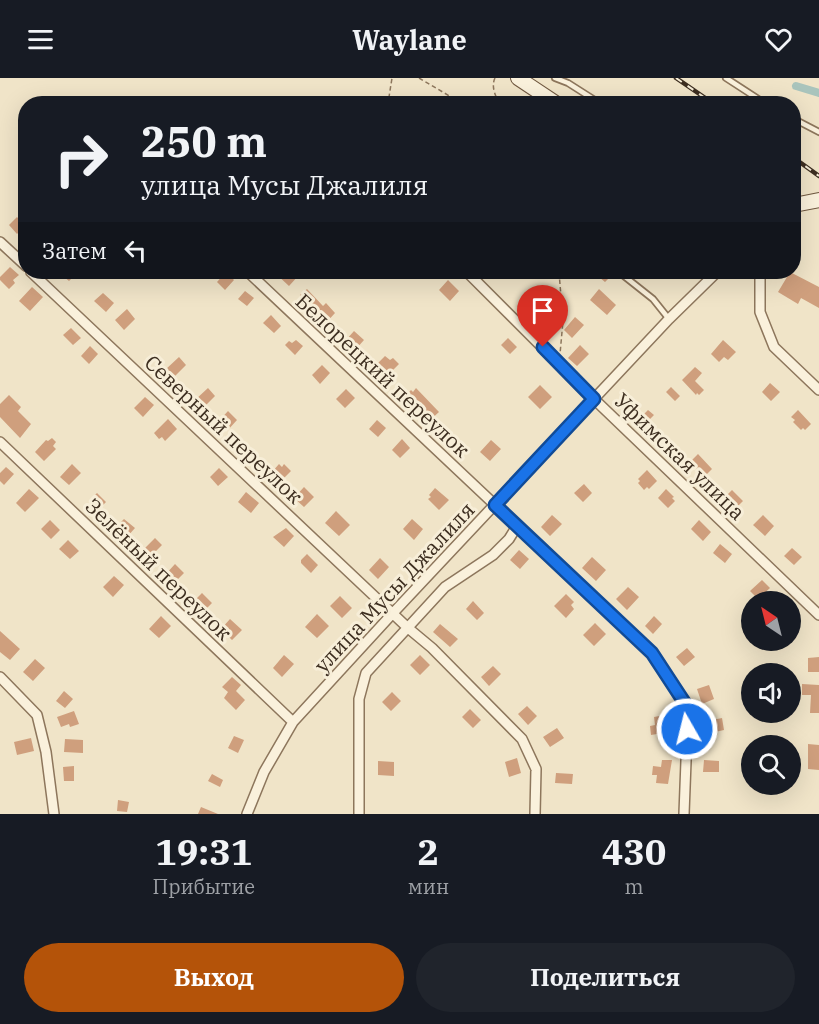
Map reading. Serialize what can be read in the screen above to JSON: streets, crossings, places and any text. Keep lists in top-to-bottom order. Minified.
{"streets":{"street":["Белорецкий переулок","Северный переулок","Уфимская улица","Зелёный переулок","улица Мусы Джалиля"]},"crossings":[["Белорецкий переулок","улица Мусы Джалиля"],["Северный переулок","улица Мусы Джалиля"],["Уфимская улица","улица Мусы Джалиля"],["Зелёный переулок","улица Мусы Джалиля"]],"north":"top left","page":{"header":"Waylane","turn":["250 m","улица Мусы Джалиля"],"then":"Затем","eta":["19:31","Прибытие","2","мин","430","m"],"buttons":["Выход","Поделиться"]}}
